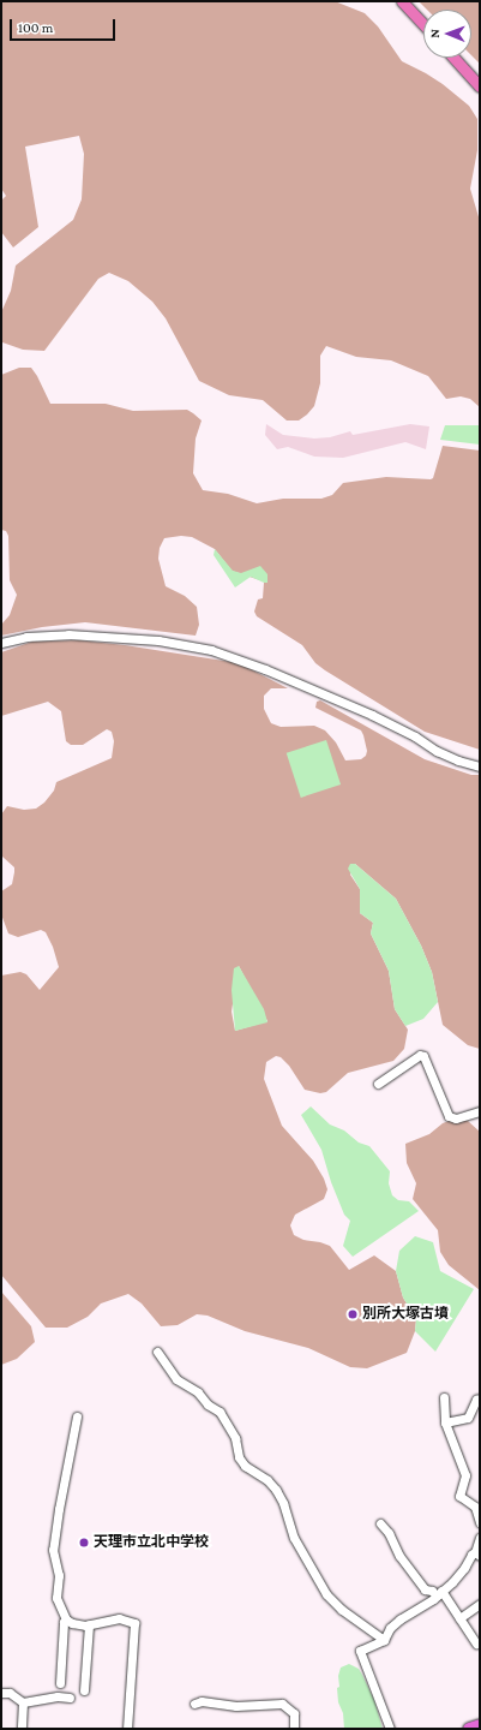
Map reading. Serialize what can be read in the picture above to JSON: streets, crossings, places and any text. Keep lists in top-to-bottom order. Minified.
{"places":["別所大塚古墳","天理市立北中学校"],"scale_bar":"100 m","north":"left"}
